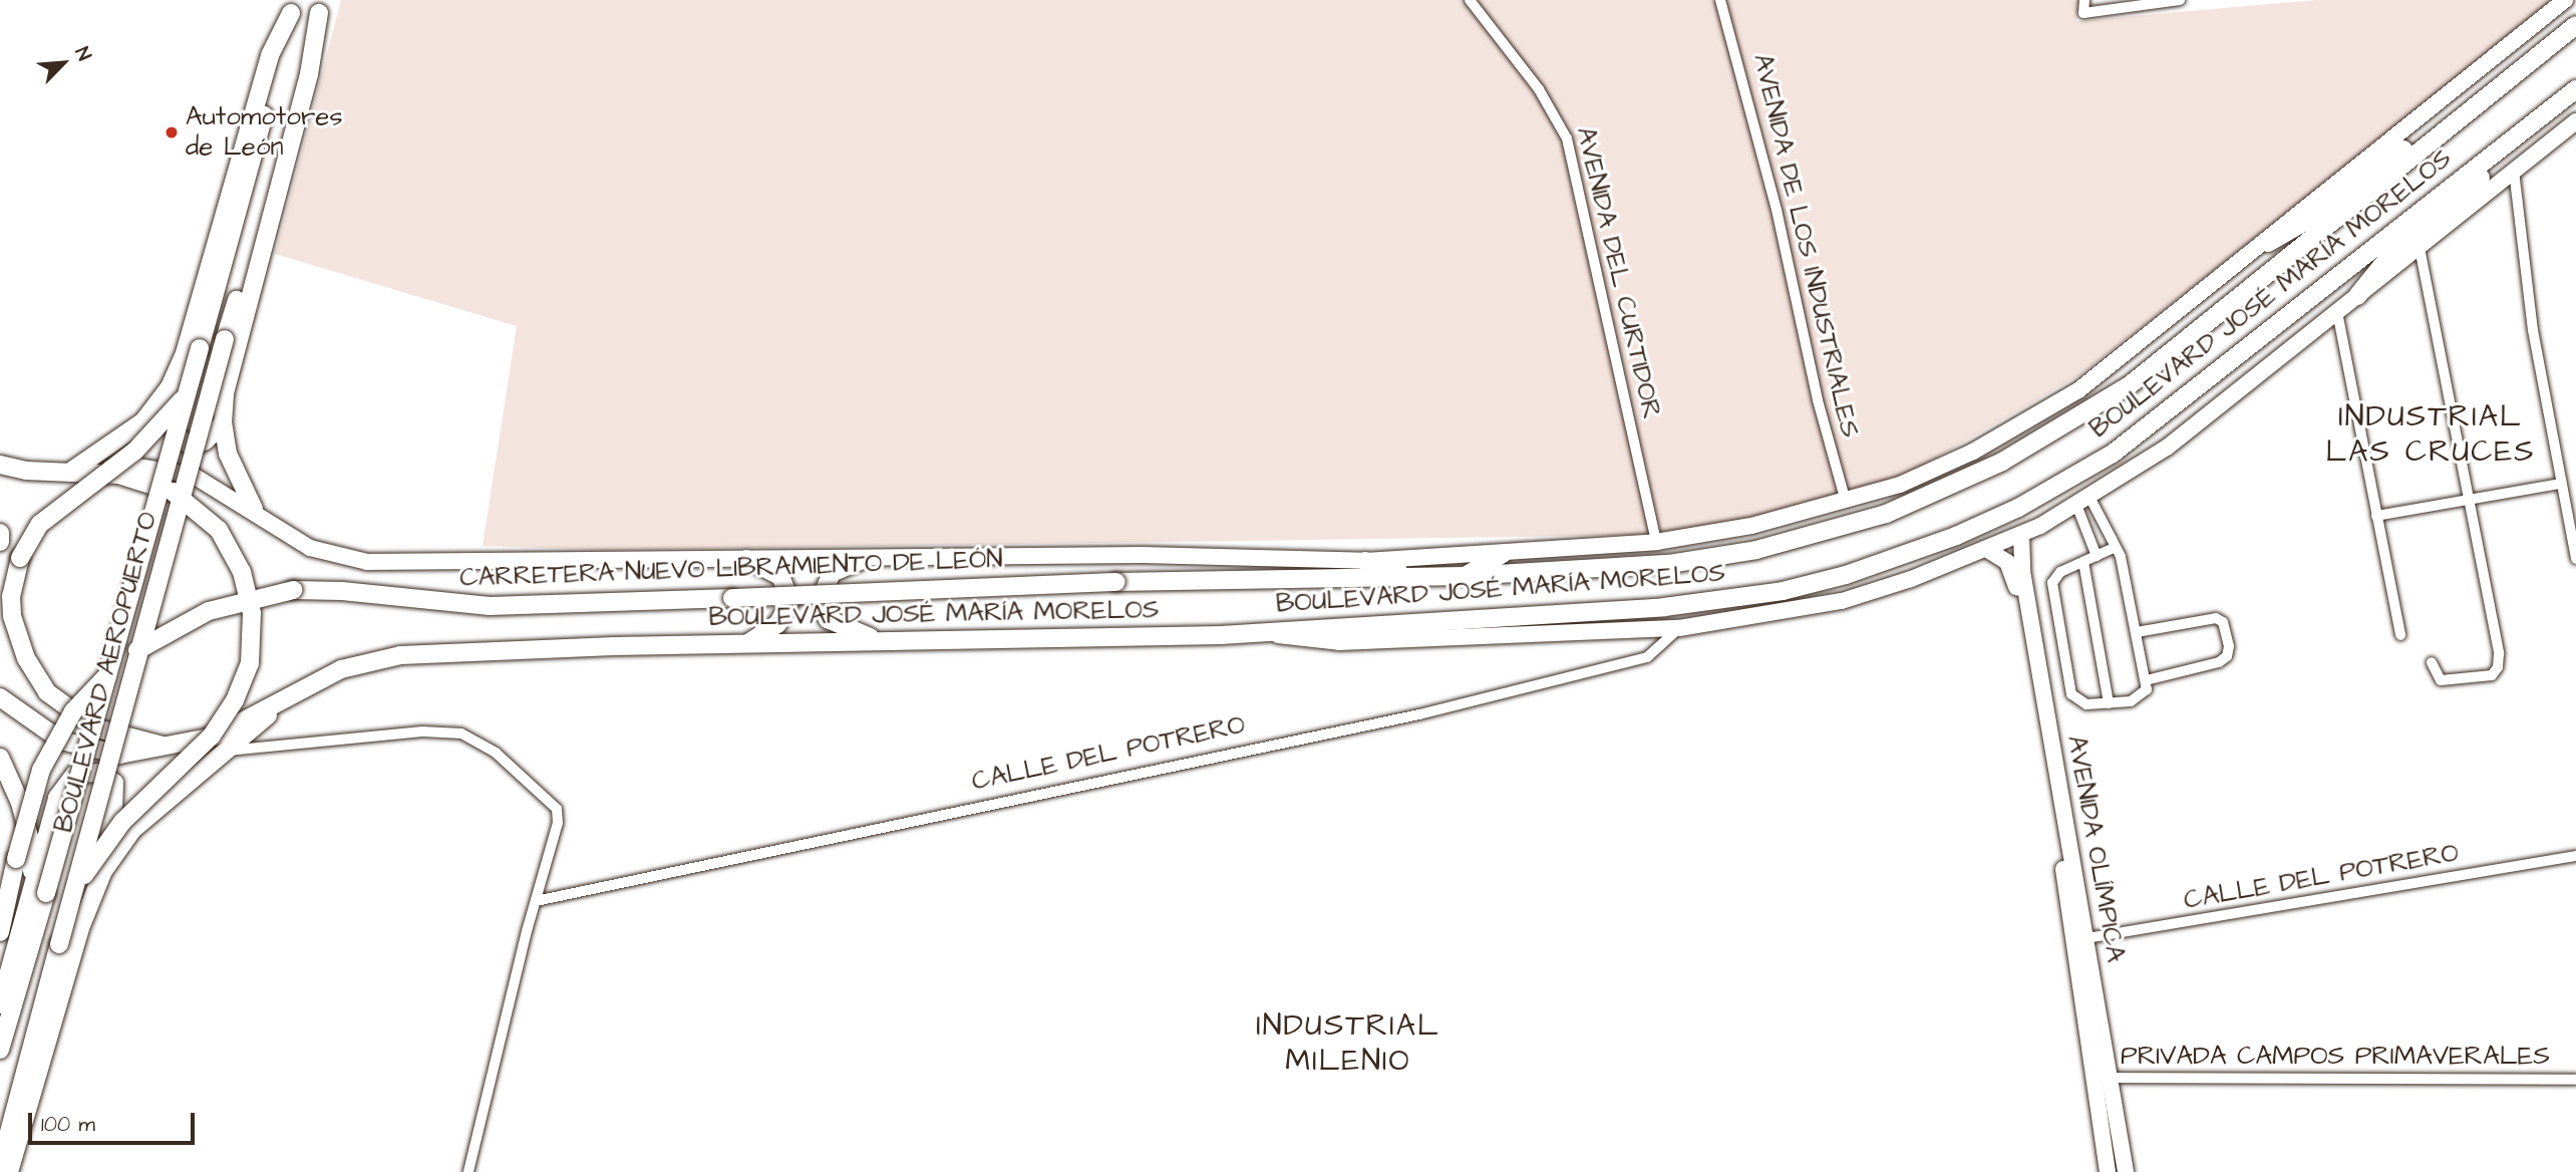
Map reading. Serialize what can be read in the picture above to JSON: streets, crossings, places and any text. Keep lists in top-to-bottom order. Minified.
{"streets":{"main road":["BOULEVARD JOSÉ MARÍA MORELOS","CARRETERA NUEVO LIBRAMIENTO DE LEÓN","BOULEVARD AEROPUERTO"],"street":["AVENIDA DE LOS INDUSTRIALES","AVENIDA DEL CURTIDOR","CALLE DEL POTRERO","AVENIDA OLÍMPICA","PRIVADA CAMPOS PRIMAVERALES"]},"crossings":[["BOULEVARD JOSÉ MARÍA MORELOS","CARRETERA NUEVO LIBRAMIENTO DE LEÓN"],["CALLE DEL POTRERO","AVENIDA OLÍMPICA"],["AVENIDA OLÍMPICA","PRIVADA CAMPOS PRIMAVERALES"]],"districts":["INDUSTRIAL LAS CRUCES","INDUSTRIAL MILENIO"],"places":["Automotores de León"],"scale_bar":"100 m","north":"top right"}
